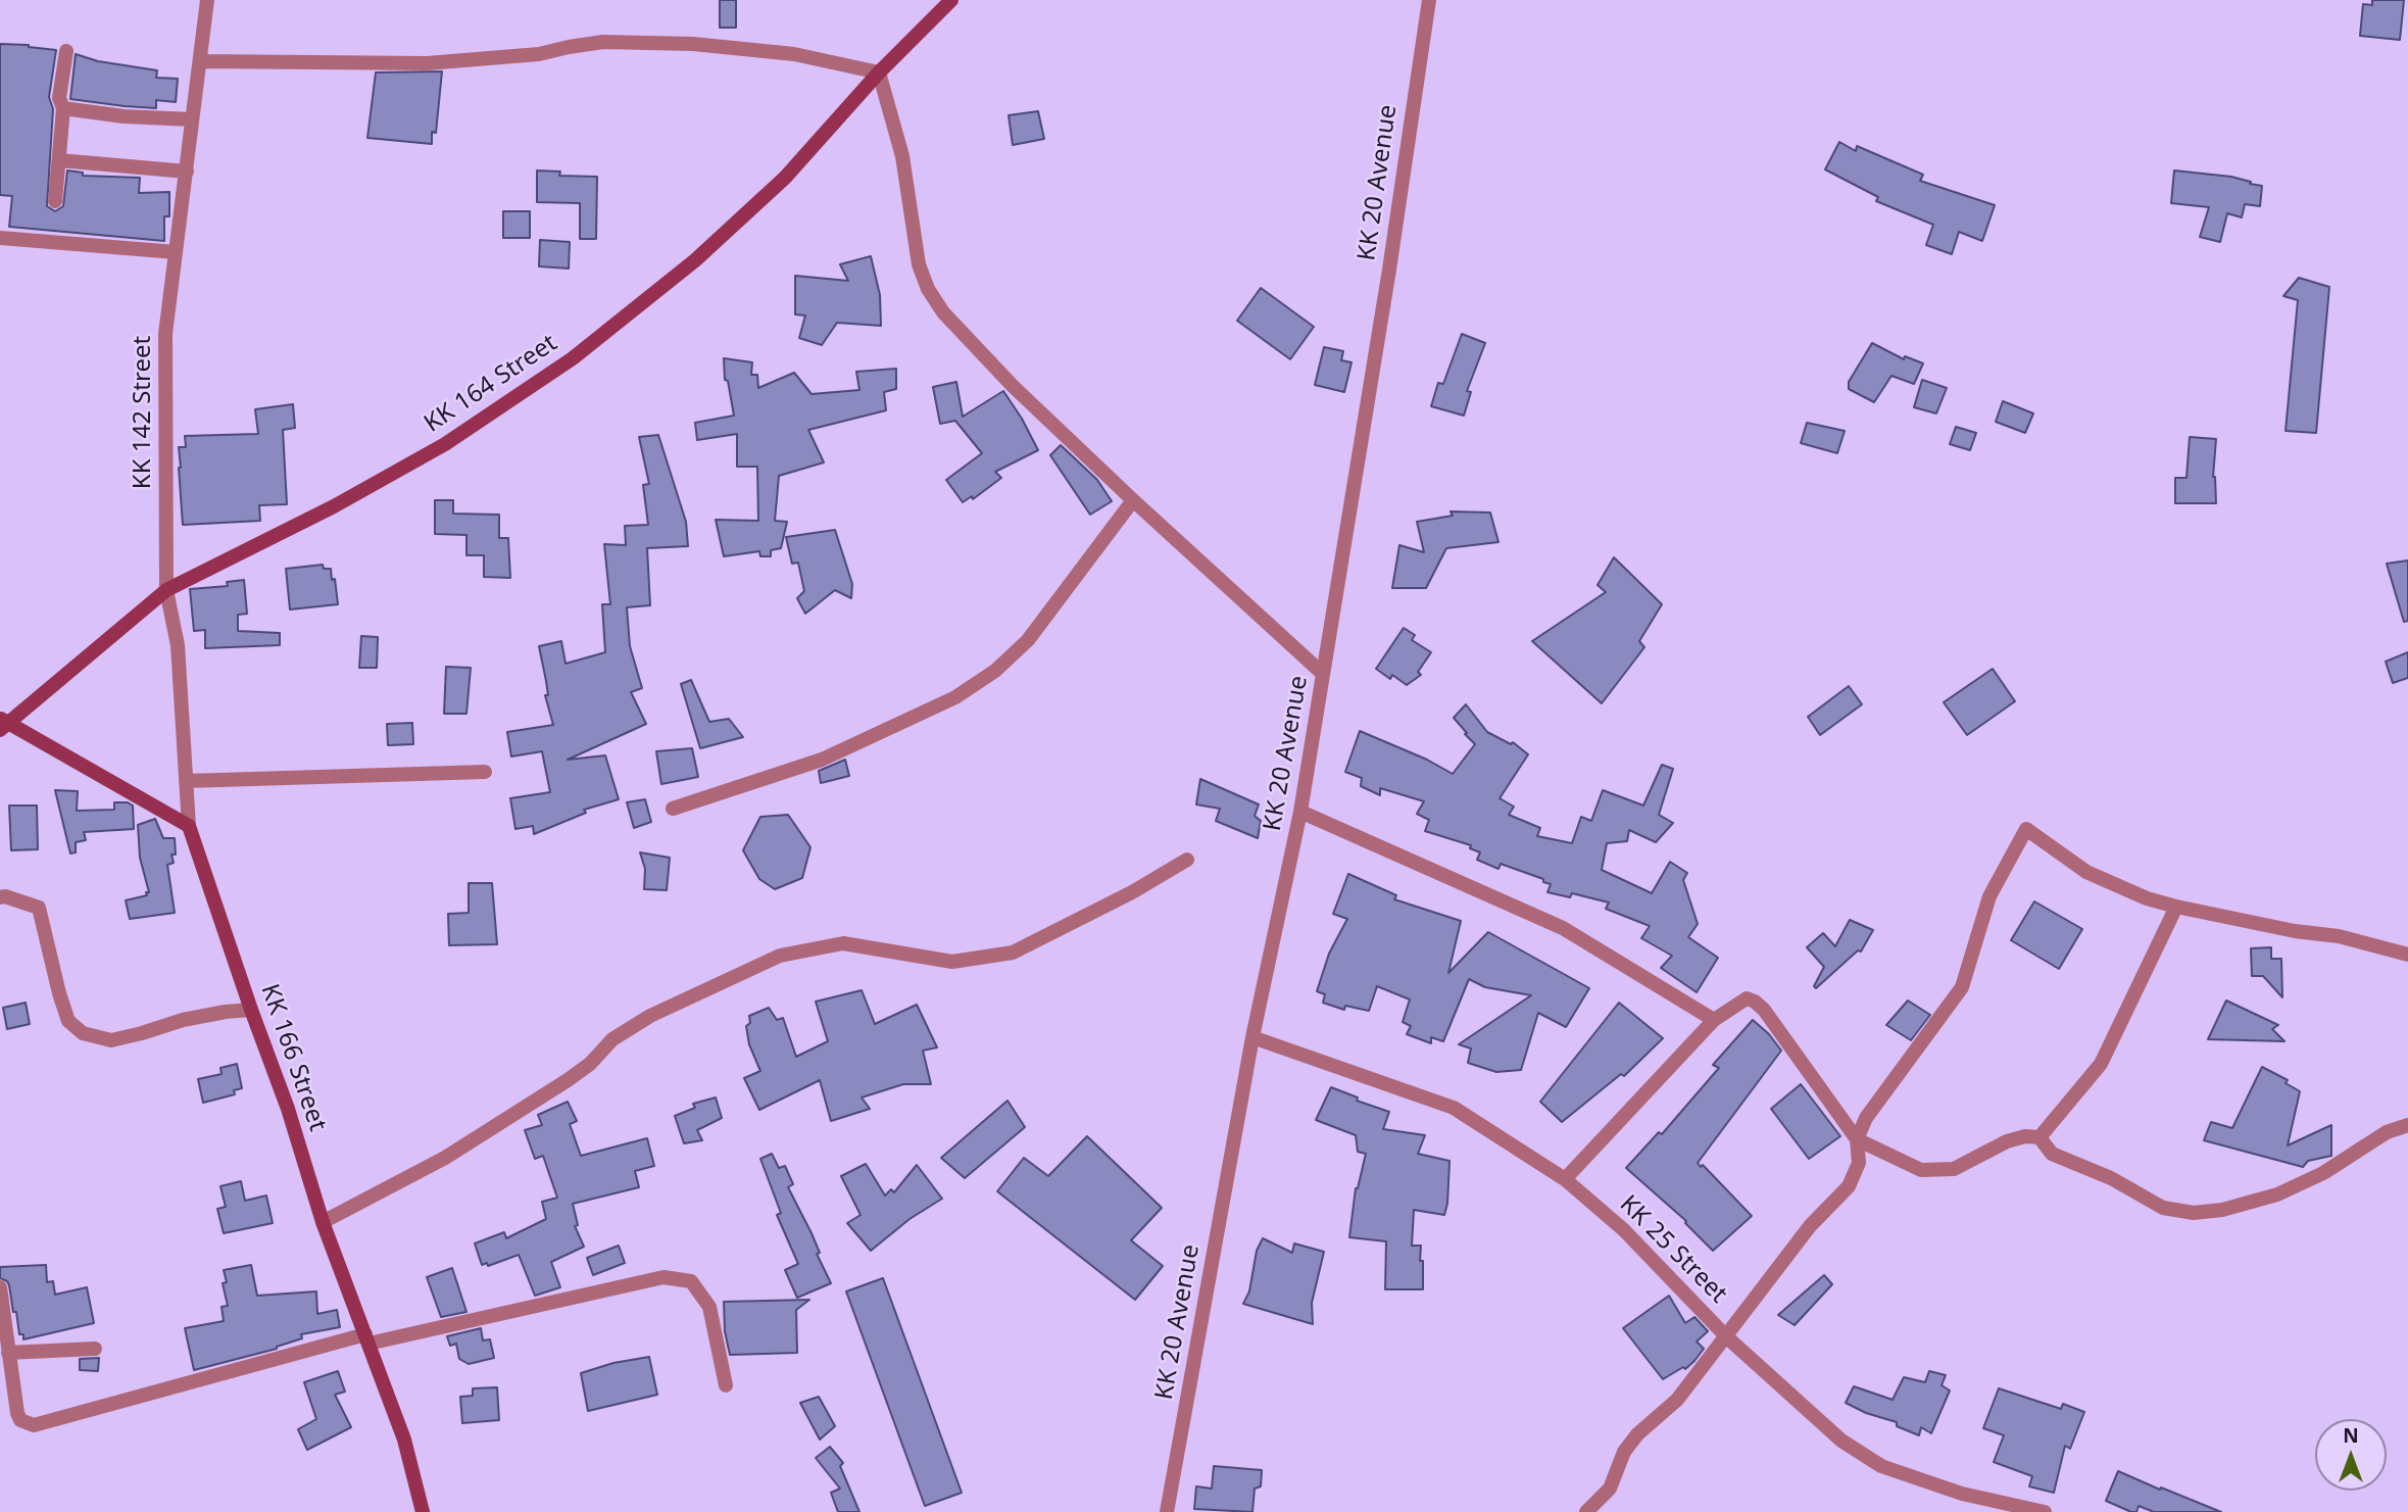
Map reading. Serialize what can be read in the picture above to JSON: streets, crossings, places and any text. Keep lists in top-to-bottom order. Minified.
{"streets":{"main road":["KK 164 Street","KK 166 Street"],"street":["KK 20 Avenue","KK 142 Street","KK 25 Street"]},"crossings":[["KK 20 Avenue","KK 25 Street"],["KK 164 Street","KK 142 Street"],["KK 142 Street","KK 166 Street"]],"north":"top"}
